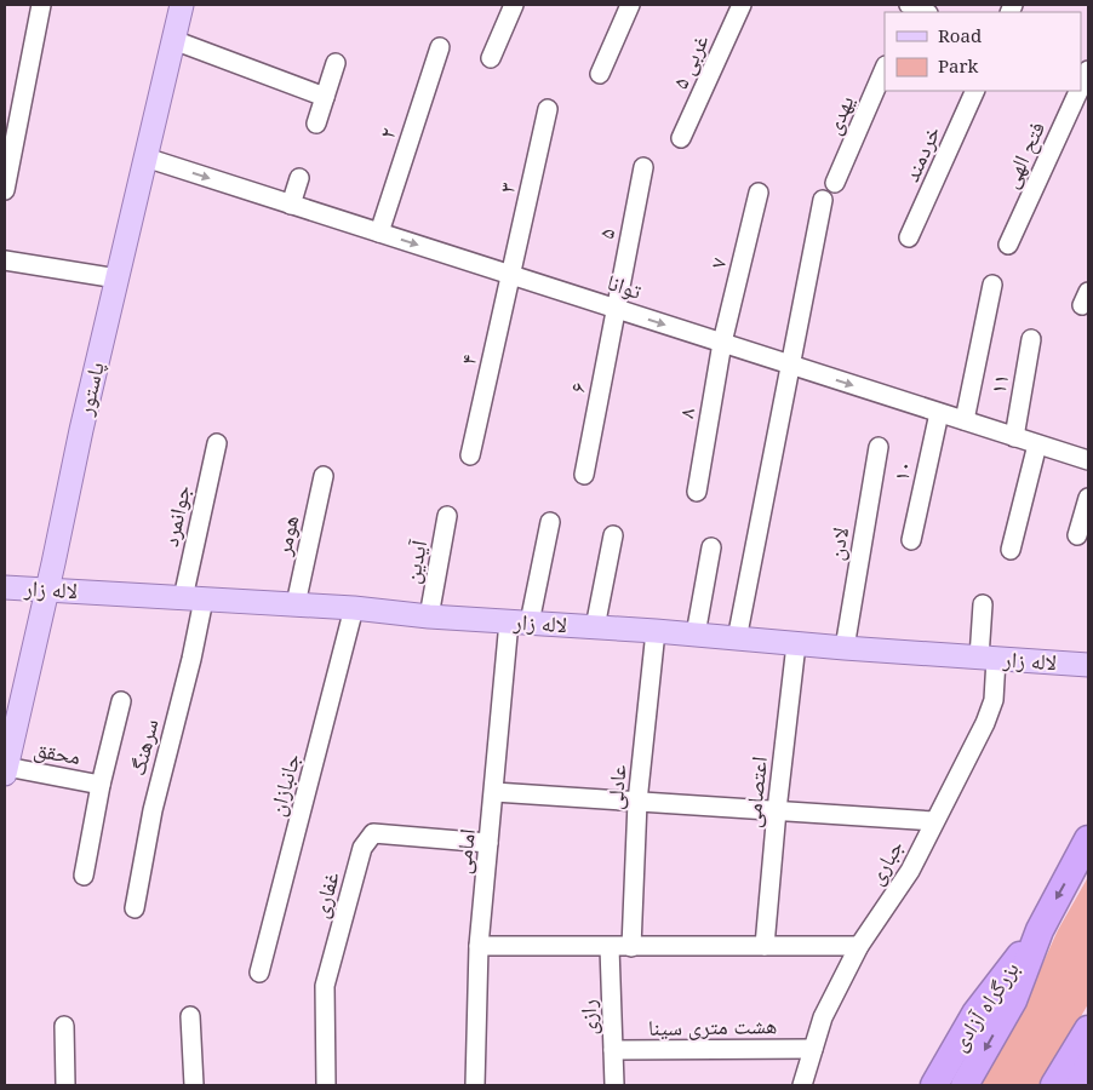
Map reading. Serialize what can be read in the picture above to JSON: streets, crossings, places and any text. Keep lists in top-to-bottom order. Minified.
{"streets":{"highway":["بزرگراه آزادی"],"main road":["پاستور","لاله زار"],"street":["۵ غربی","یهدی","۲","خردمند","فتح الهی","۳","۵","۷","توانا","۴","۱۱","۶","۸","۱۰","جوانمرد","هومر","لادن","آیدین","سرهنگ","محقق","جانبازان","عادلی","اعتصامی","امامی","جباری","غفاری","رازی","هشت متری سینا"]},"crossings":[["۲","توانا"],["۳","توانا"],["۳","۴"],["۵","توانا"],["۵","۶"],["۷","توانا"],["۷","۸"],["توانا","۴"],["توانا","۱۱"],["توانا","۶"],["توانا","پاستور"],["توانا","۸"],["توانا","۱۰"],["پاستور","لاله زار"],["پاستور","محقق"],["جوانمرد","لاله زار"],["جوانمرد","سرهنگ"],["هومر","لاله زار"],["لادن","لاله زار"],["آیدین","لاله زار"],["لاله زار","سرهنگ"],["لاله زار","جانبازان"],["لاله زار","عادلی"],["لاله زار","اعتصامی"],["لاله زار","امامی"],["لاله زار","جباری"],["امامی","غفاری"],["جباری","هشت متری سینا"],["رازی","هشت متری سینا"]],"one_way":["توانا"],"legend":["Road","Park"]}
